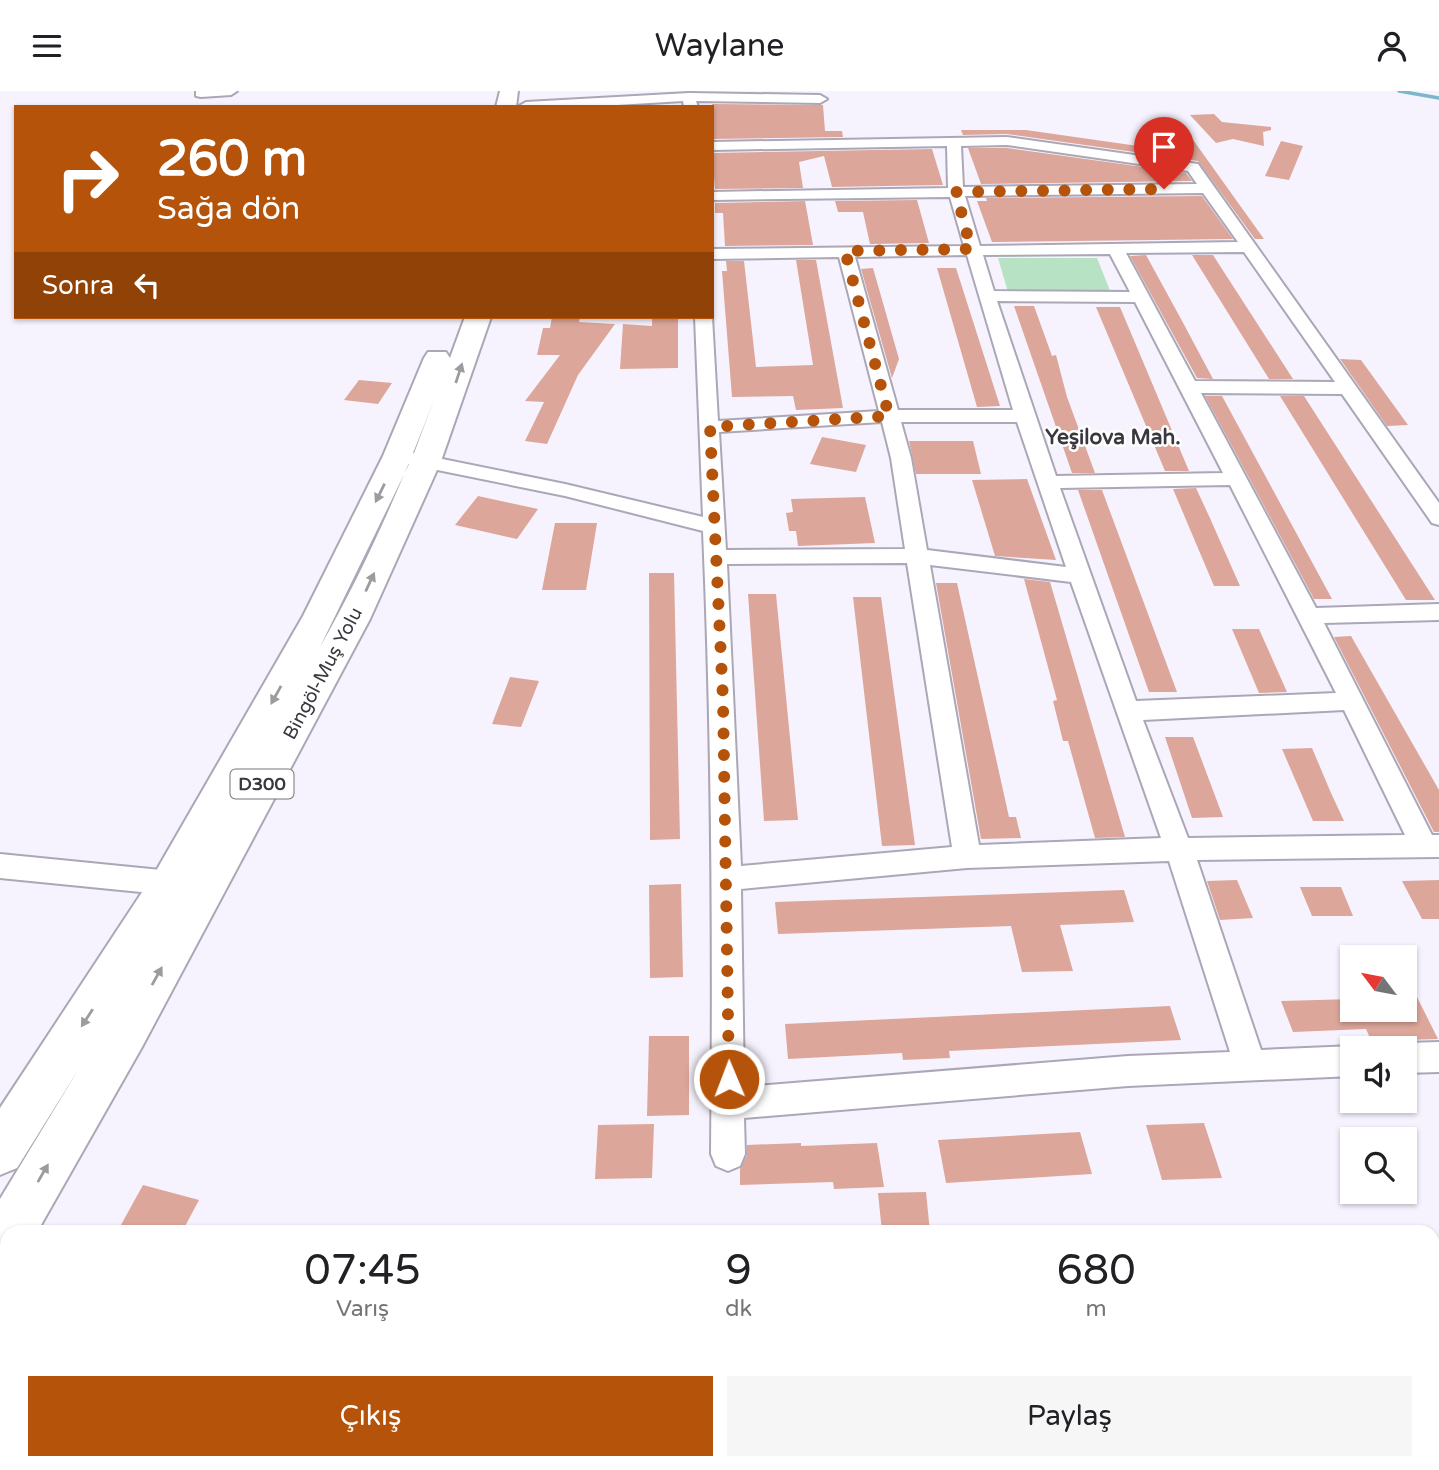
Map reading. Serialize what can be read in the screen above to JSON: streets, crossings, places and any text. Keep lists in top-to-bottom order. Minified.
{"streets":{"highway":["Bingöl-Muş Yolu","D300"]},"districts":["Yeşilova Mah."],"north":"top left","page":{"header":"Waylane","turn":["260 m","Sağa dön"],"then":"Sonra","eta":["07:45","Varış","9","dk","680","m"],"buttons":["Çıkış","Paylaş"]}}
